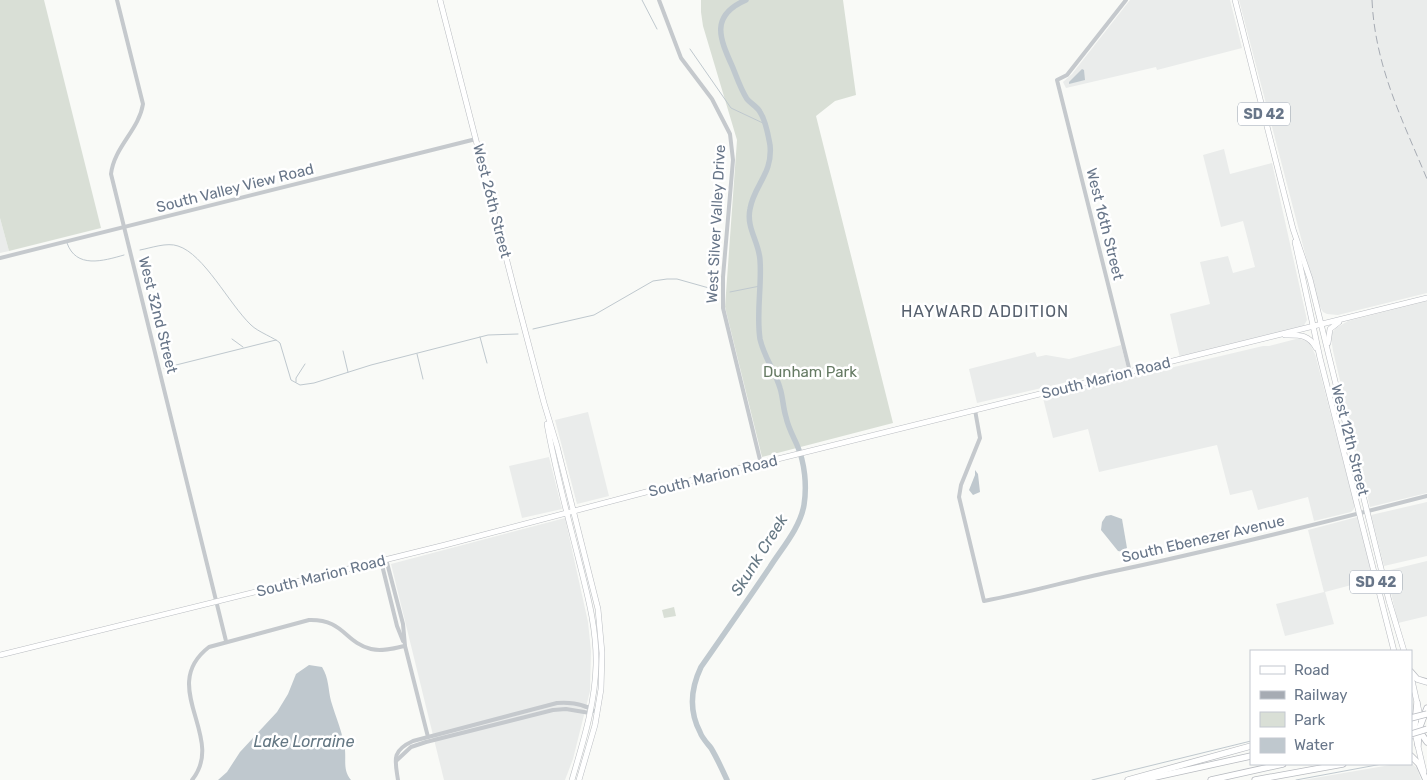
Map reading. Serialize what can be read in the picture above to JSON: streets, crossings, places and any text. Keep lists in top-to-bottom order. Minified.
{"streets":{"main road":["SD 42","West 26th Street","South Marion Road","West 12th Street"],"street":["South Valley View Road","West Silver Valley Drive","West 16th Street","West 32nd Street","South Ebenezer Avenue"]},"crossings":[["South Valley View Road","West 26th Street"],["South Valley View Road","West 32nd Street"],["West 26th Street","South Marion Road"],["West Silver Valley Drive","South Marion Road"],["West 16th Street","South Marion Road"],["West 32nd Street","South Marion Road"],["South Marion Road","West 12th Street"],["South Marion Road","South Ebenezer Avenue"],["West 12th Street","South Ebenezer Avenue"]],"districts":["HAYWARD ADDITION"],"water":["Skunk Creek","Lake Lorraine"],"parks":["Dunham Park"],"legend":["Road","Railway","Park","Water"]}
